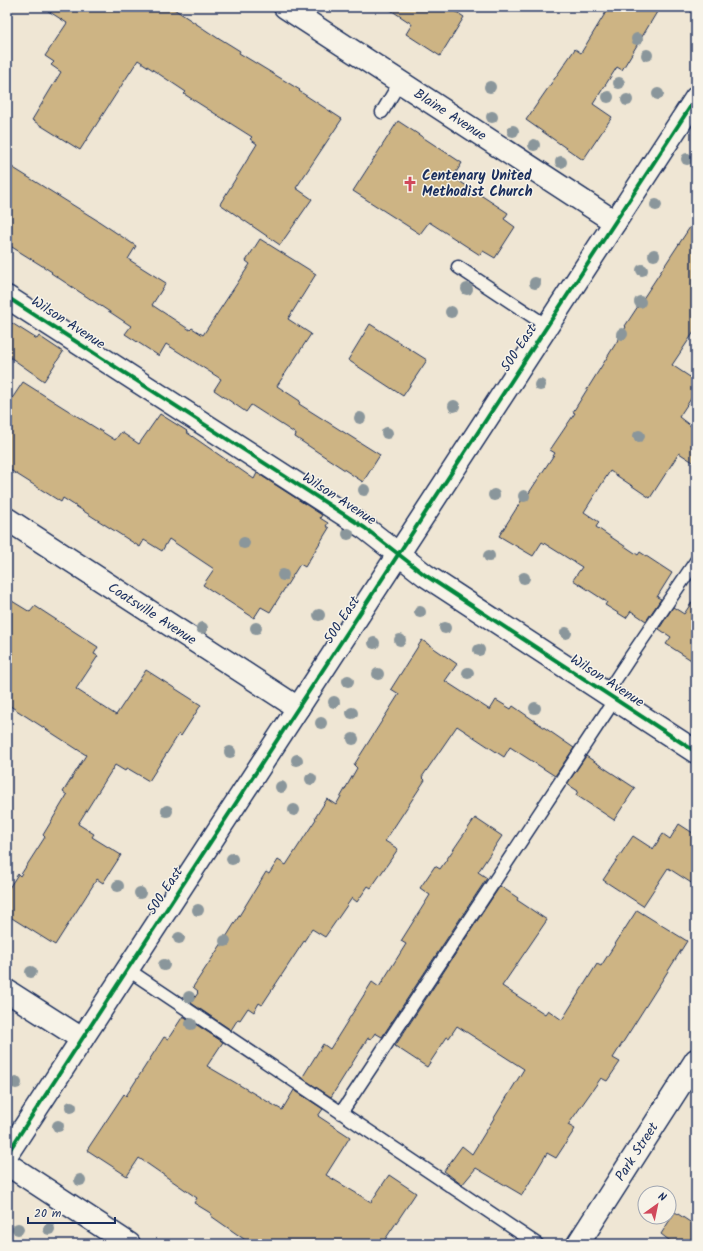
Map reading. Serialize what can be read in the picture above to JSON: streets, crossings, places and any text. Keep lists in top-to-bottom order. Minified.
{"streets":{"street":["Blaine Avenue","Wilson Avenue","500 East","Coatsville Avenue","Park Street"]},"crossings":[["Blaine Avenue","500 East"],["Wilson Avenue","500 East"],["500 East","Coatsville Avenue"]],"places":{"church":["Centenary United Methodist Church"]},"scale_bar":"20 m","north":"top right"}
